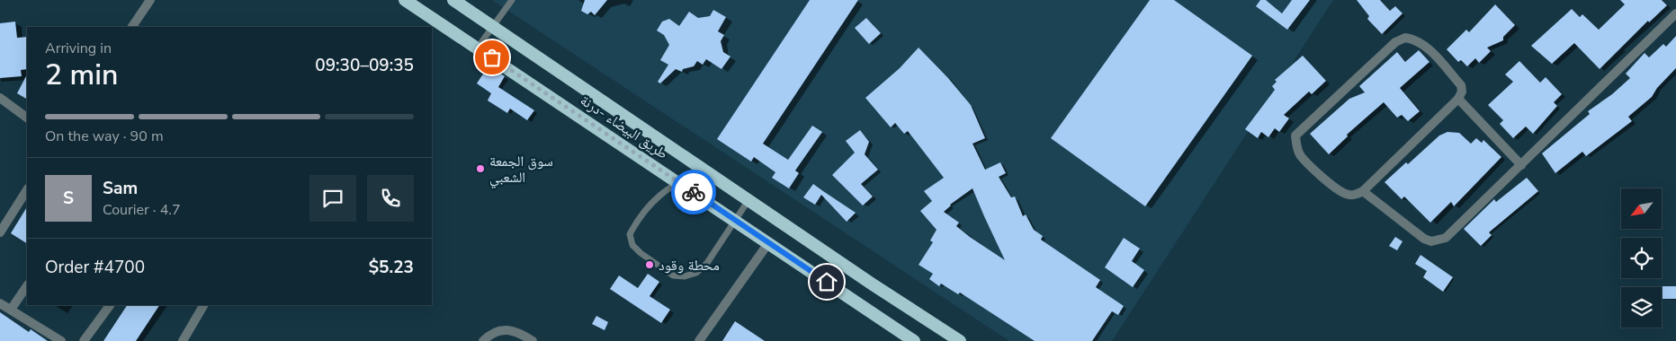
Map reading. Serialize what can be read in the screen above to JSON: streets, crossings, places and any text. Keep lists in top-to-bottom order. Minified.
{"streets":{"highway":["طريق البيضاء -درنة"]},"places":["سوق الجمعة الشعبي","محطة وقود"],"north":"bottom left","page":{"heading":["2 min","Arriving in","09:30–09:35"],"panel":["Sam","Courier · 4.7","Order #4700","$5.23"],"bar":"On the way · 90 m","round":"S"}}
